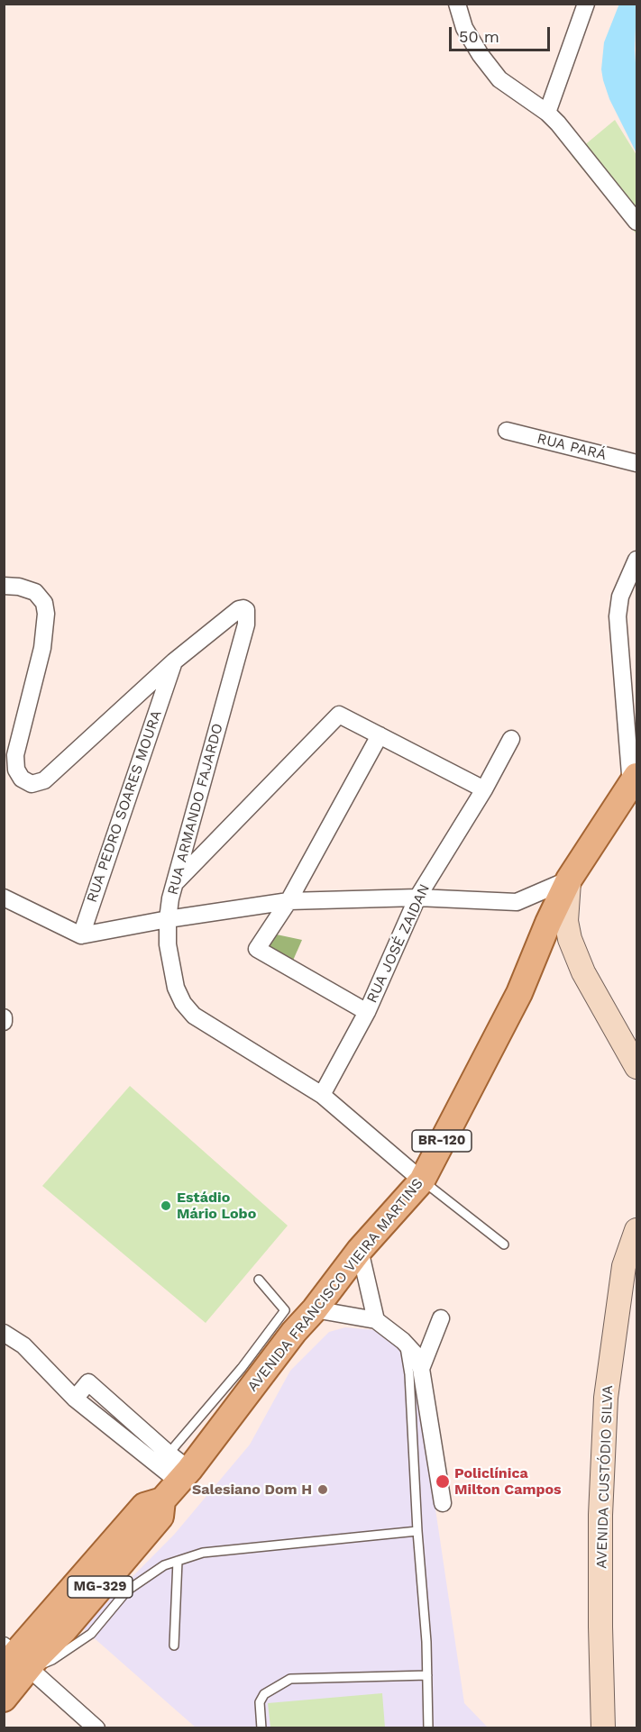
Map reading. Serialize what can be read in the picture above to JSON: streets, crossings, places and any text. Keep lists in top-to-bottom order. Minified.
{"streets":{"main road":["BR-120","AVENIDA FRANCISCO VIEIRA MARTINS","AVENIDA CUSTÓDIO SILVA"],"street":["RUA PARÁ","RUA PEDRO SOARES MOURA","RUA ARMANDO FAJARDO","RUA JOSÉ ZAIDAN"]},"crossings":[["RUA PEDRO SOARES MOURA","RUA ARMANDO FAJARDO"],["RUA ARMANDO FAJARDO","RUA JOSÉ ZAIDAN"],["RUA ARMANDO FAJARDO","AVENIDA FRANCISCO VIEIRA MARTINS"]],"places":["Estádio Mário Lobo","Policlínica Milton Campos","Salesiano Dom H"],"scale_bar":"50 m"}
